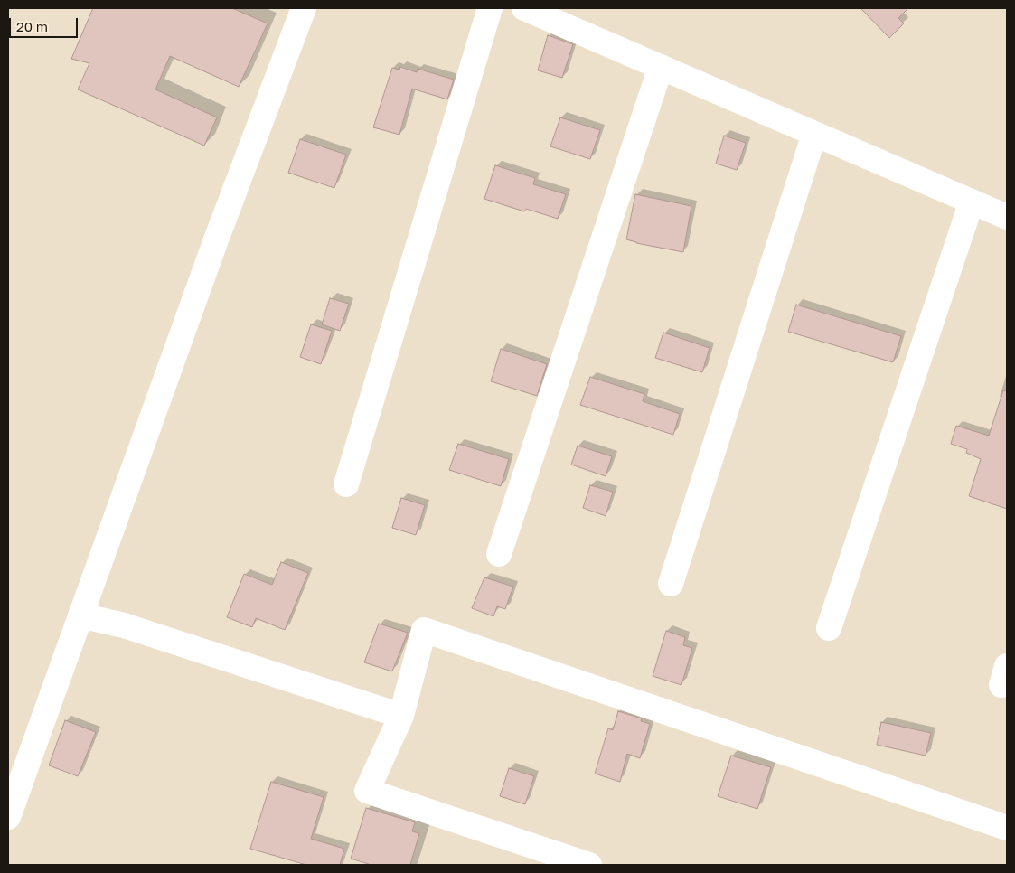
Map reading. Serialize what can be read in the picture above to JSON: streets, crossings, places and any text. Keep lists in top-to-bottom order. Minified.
{"scale_bar":"20 m"}
